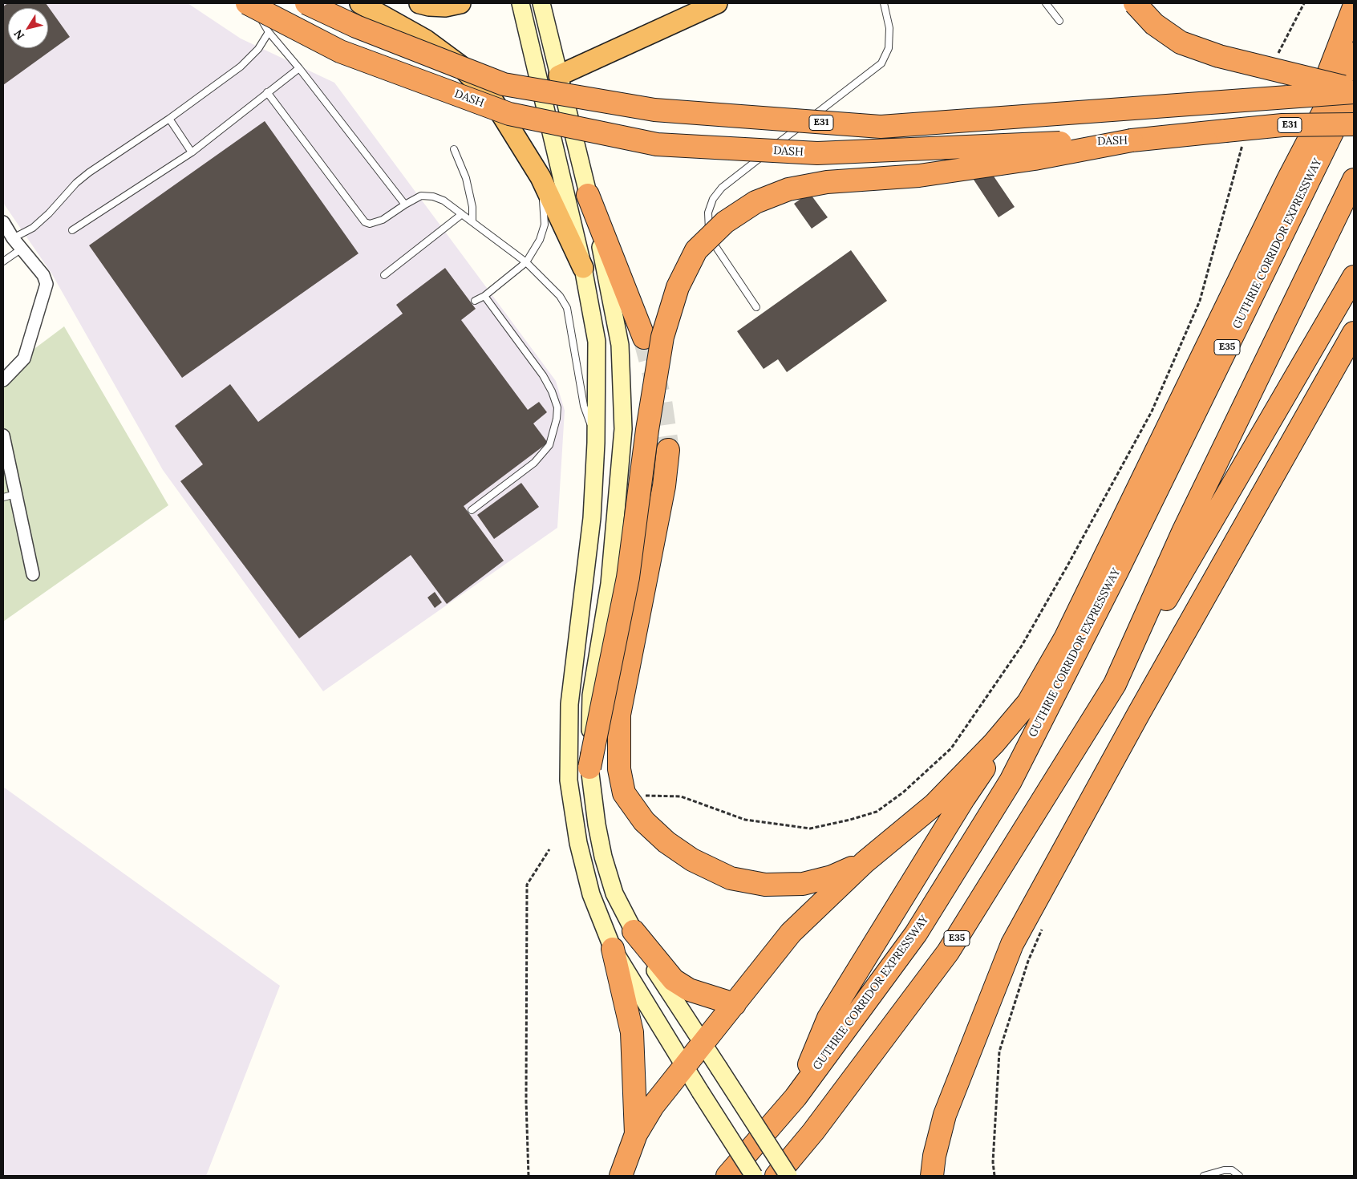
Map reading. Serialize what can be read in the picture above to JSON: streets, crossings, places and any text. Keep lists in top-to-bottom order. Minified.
{"streets":{"highway":["DASH","E31","GUTHRIE CORRIDOR EXPRESSWAY","E35"]},"crossings":[["E31","GUTHRIE CORRIDOR EXPRESSWAY"]],"north":"bottom left"}
